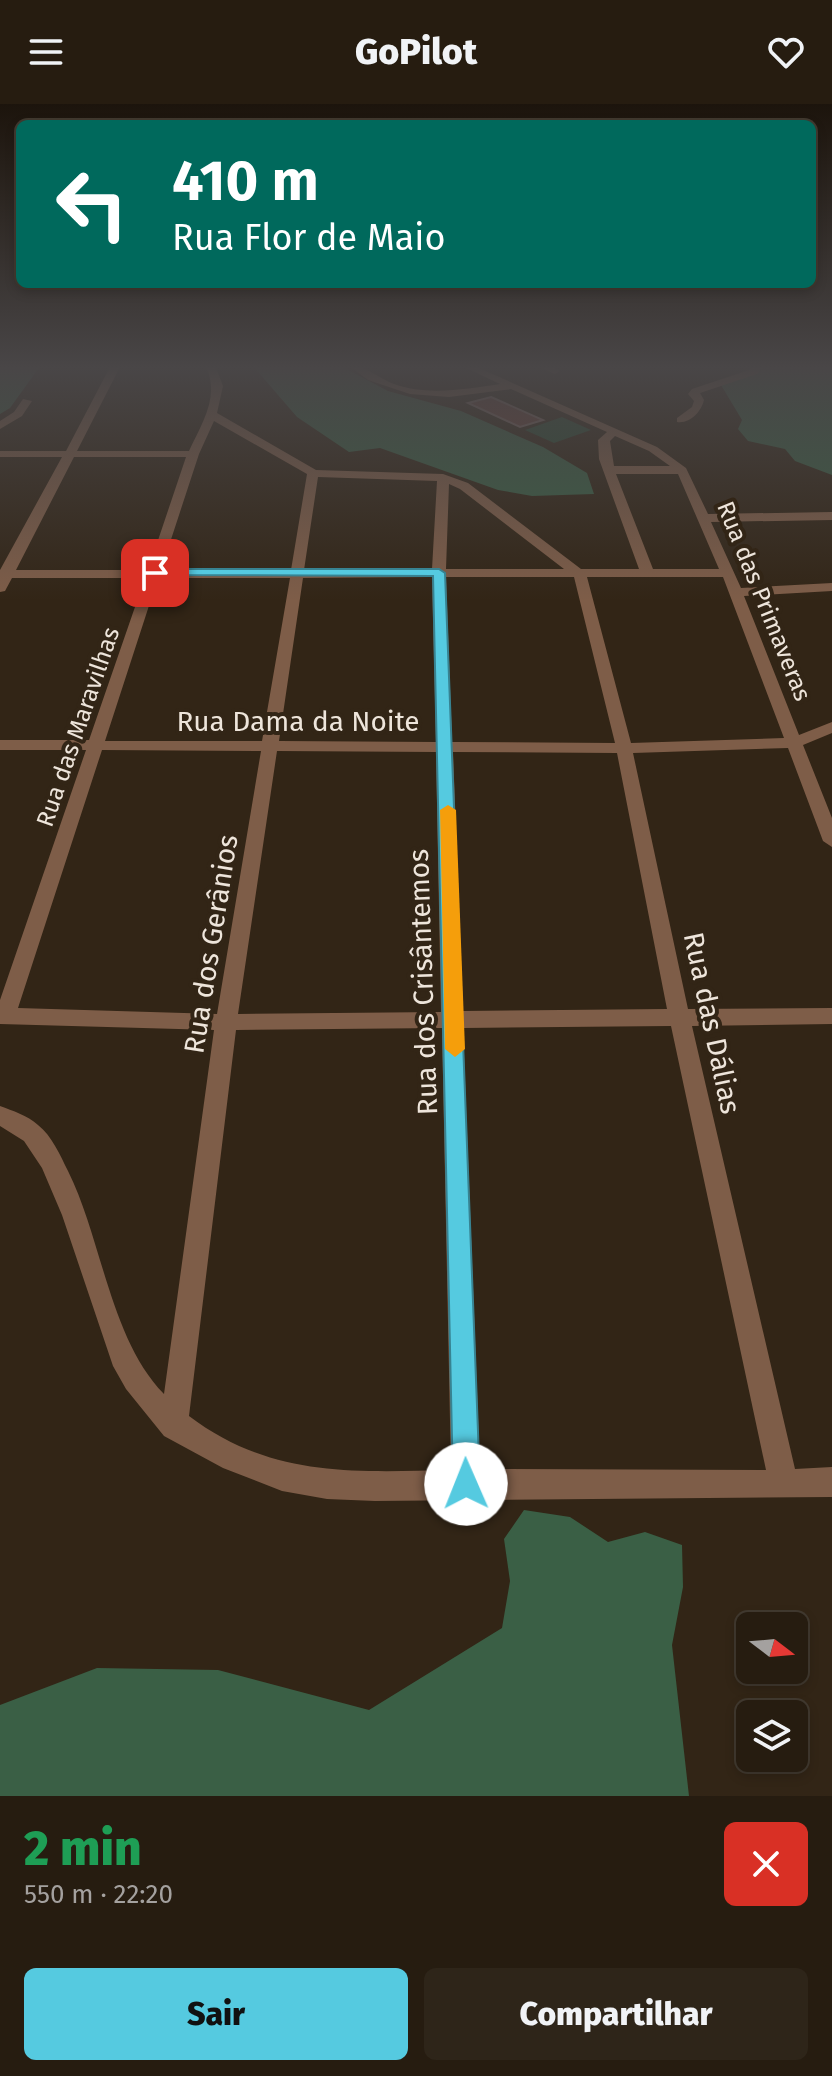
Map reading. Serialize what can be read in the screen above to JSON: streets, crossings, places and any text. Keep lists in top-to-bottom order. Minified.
{"streets":{"street":["Rua das Primaveras","Rua Dama da Noite","Rua das Maravilhas","Rua dos Gerânios","Rua dos Crisântemos","Rua das Dálias"]},"crossings":[["Rua das Primaveras","Rua Dama da Noite"],["Rua Dama da Noite","Rua das Maravilhas"],["Rua Dama da Noite","Rua dos Gerânios"],["Rua Dama da Noite","Rua dos Crisântemos"],["Rua Dama da Noite","Rua das Dálias"]],"north":"right","page":{"header":"GoPilot","turn":["410 m","Rua Flor de Maio"],"heading":["2 min","550 m · 22:20"],"buttons":["Sair","Compartilhar"]}}
